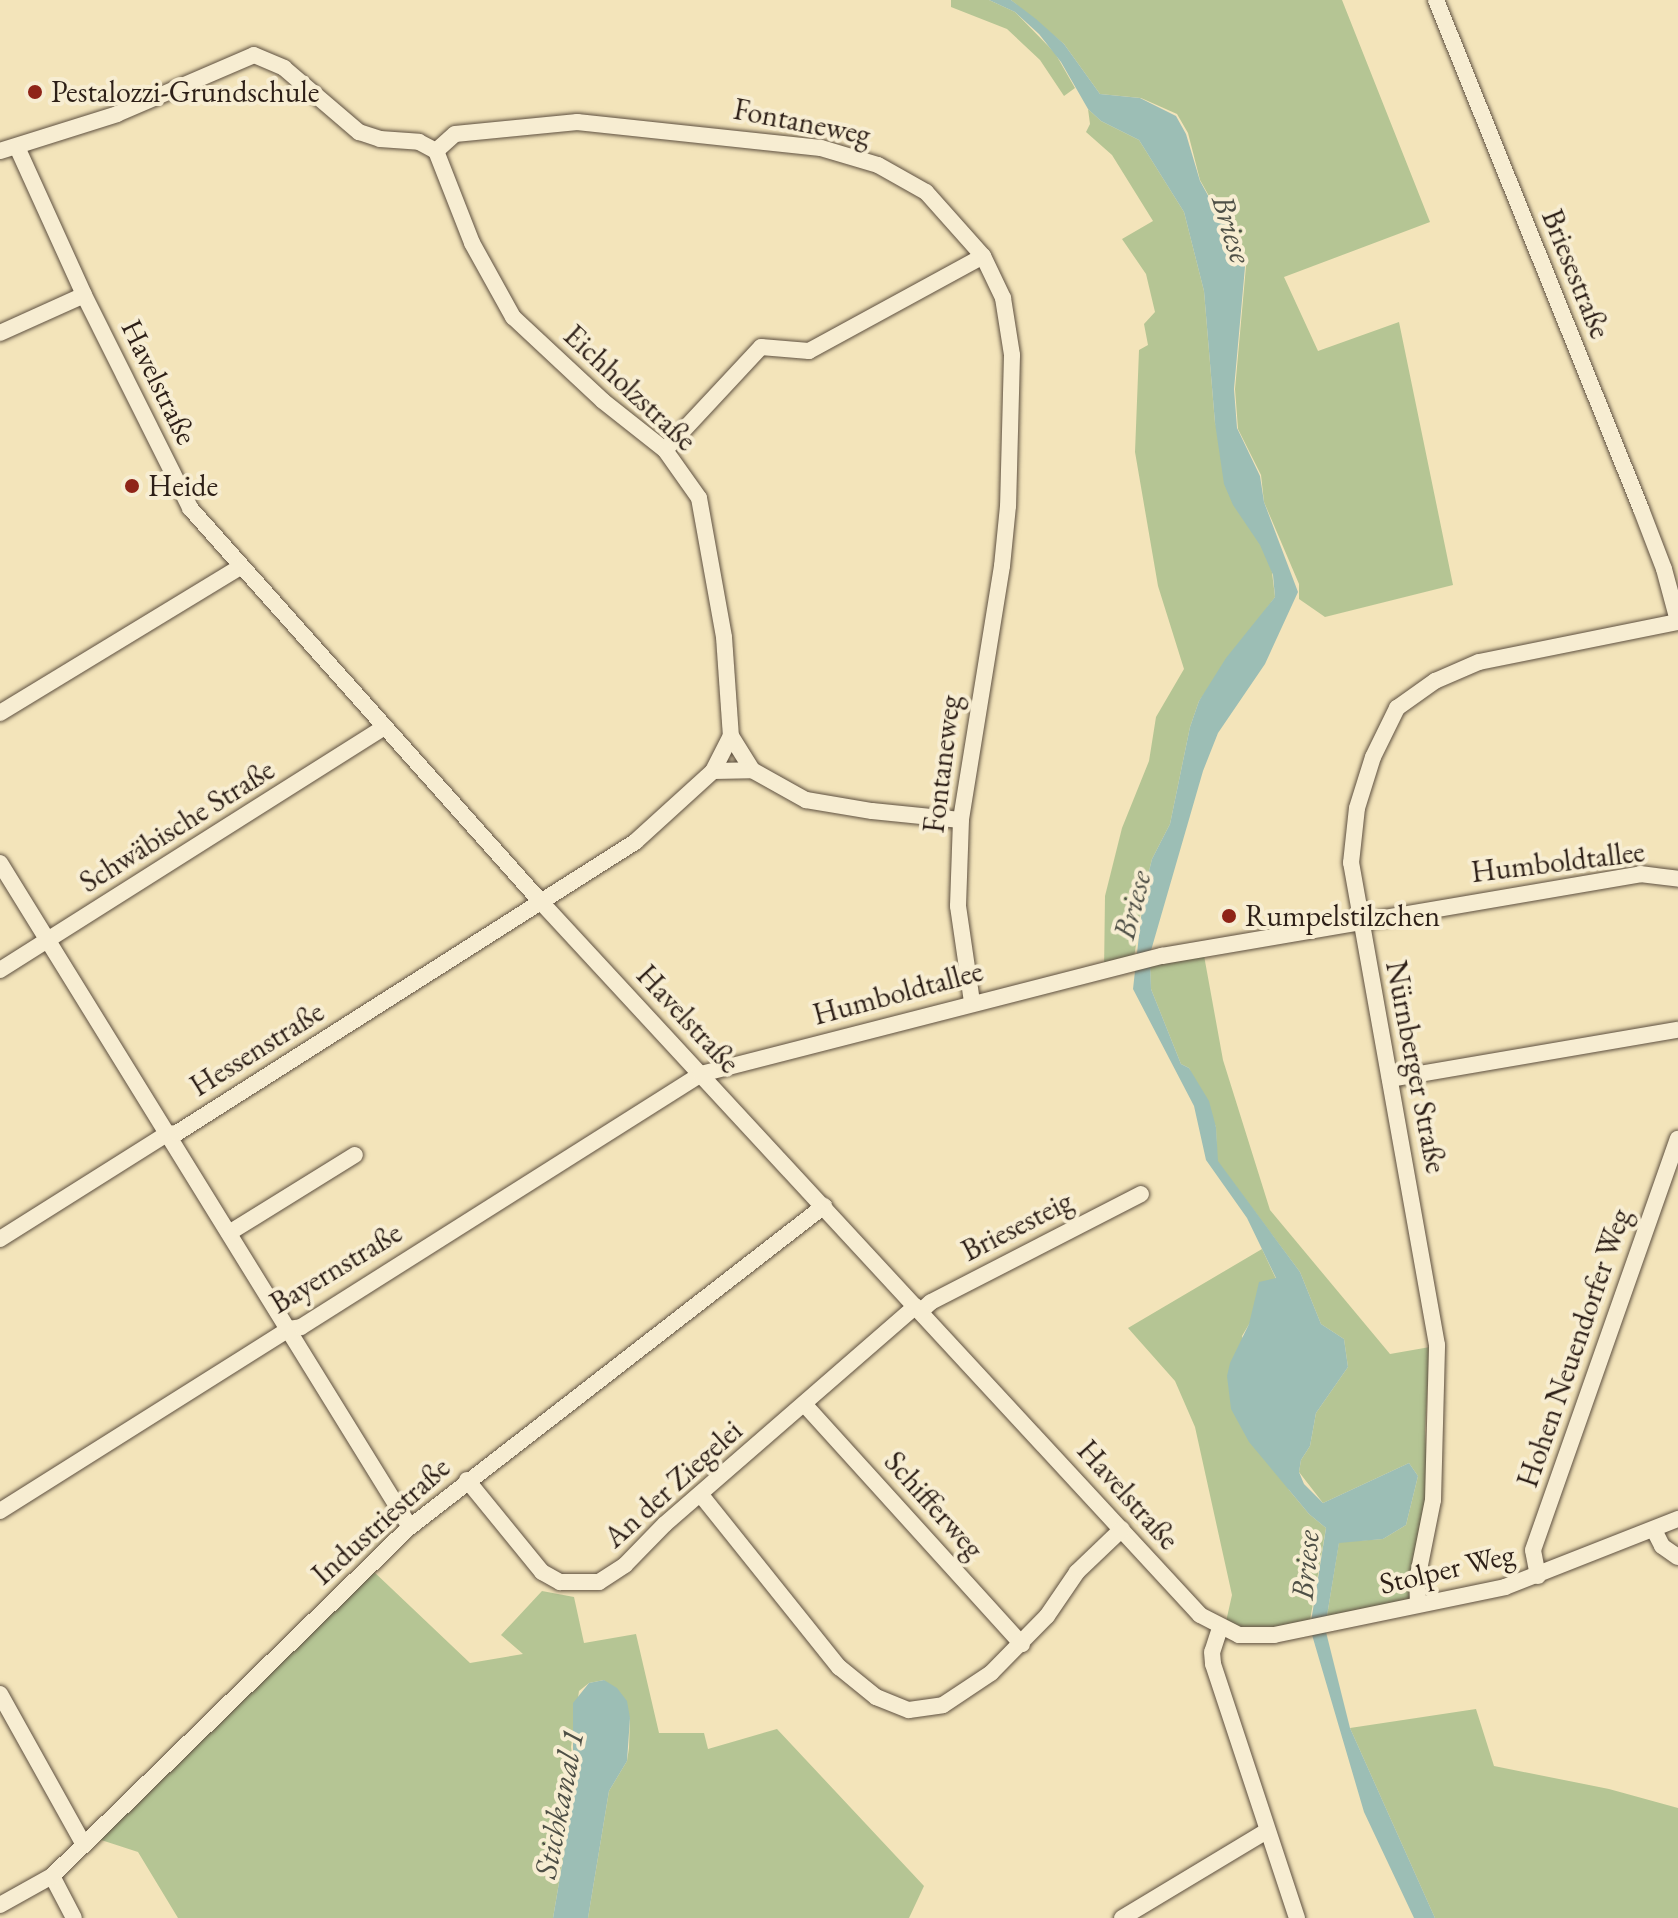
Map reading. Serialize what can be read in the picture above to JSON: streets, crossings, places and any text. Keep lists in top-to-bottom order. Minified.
{"streets":{"street":["Fontaneweg","Briesestraße","Havelstraße","Eichholzstraße","Schwäbische Straße","Humboldtallee","Hessenstraße","Nürnberger Straße","Briesesteig","Bayernstraße","Hohen Neuendorfer Weg","An der Ziegelei","Schifferweg","Industriestraße","Stolper Weg"]},"crossings":[["Fontaneweg","Eichholzstraße"],["Fontaneweg","Humboldtallee"],["Briesestraße","Nürnberger Straße"],["Havelstraße","Schwäbische Straße"],["Havelstraße","Humboldtallee"],["Havelstraße","Hessenstraße"],["Havelstraße","Briesesteig"],["Havelstraße","Bayernstraße"],["Havelstraße","An der Ziegelei"],["Havelstraße","Industriestraße"],["Havelstraße","Stolper Weg"],["Humboldtallee","Nürnberger Straße"],["Humboldtallee","Bayernstraße"],["Nürnberger Straße","Stolper Weg"],["Briesesteig","An der Ziegelei"],["Hohen Neuendorfer Weg","Stolper Weg"],["An der Ziegelei","Schifferweg"],["An der Ziegelei","Industriestraße"]],"water":["Briese","Stichkanal 1"],"places":["Pestalozzi-Grundschule","Heide","Rumpelstilzchen"]}
